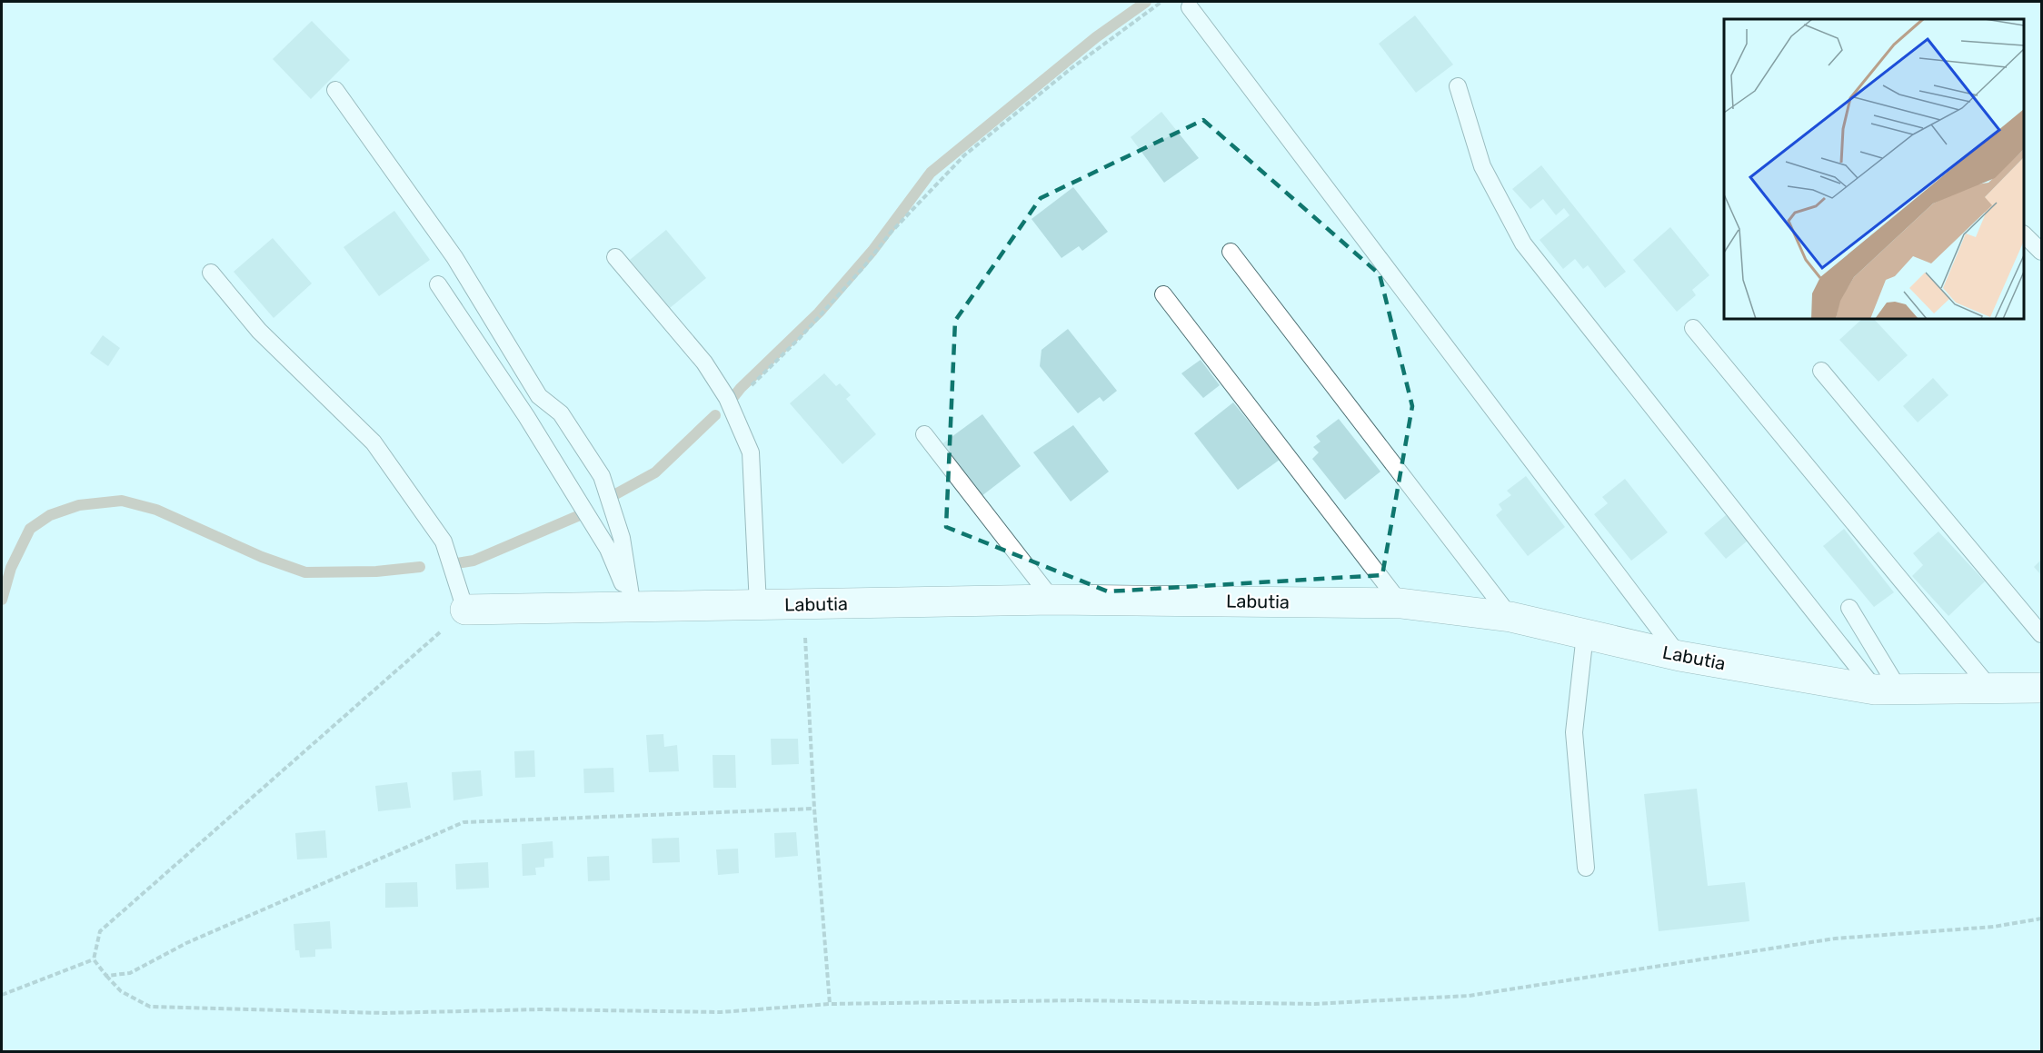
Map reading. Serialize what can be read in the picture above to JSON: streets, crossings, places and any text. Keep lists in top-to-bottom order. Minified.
{"streets":{"street":["Labutia"]}}
